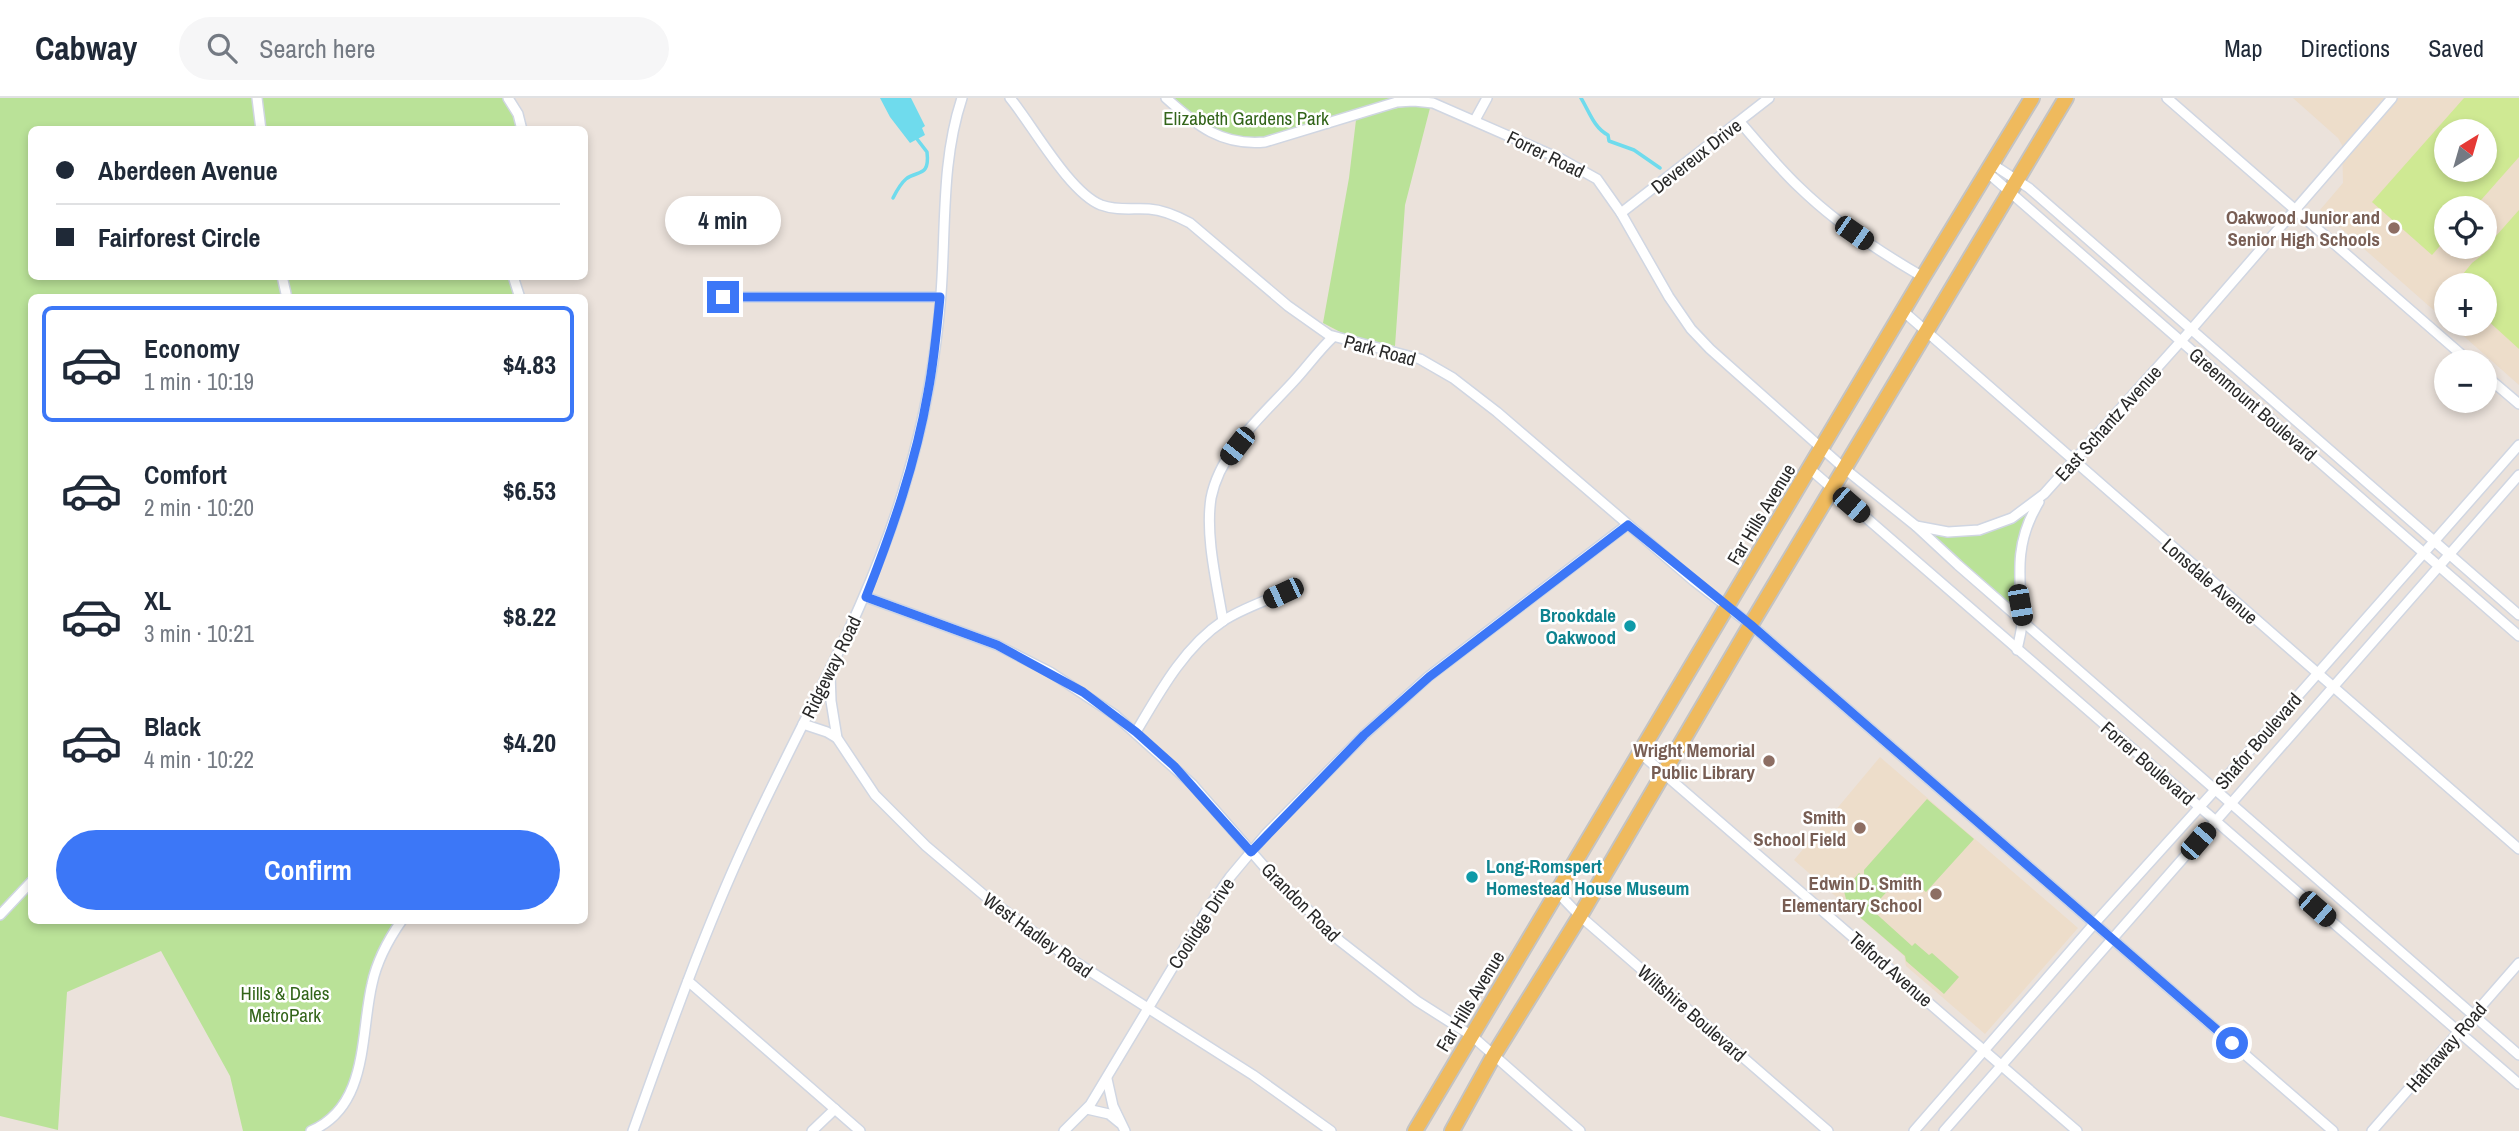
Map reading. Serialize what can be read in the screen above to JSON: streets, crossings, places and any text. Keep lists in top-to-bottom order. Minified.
{"streets":{"main road":["Far Hills Avenue"],"street":["Forrer Road","Devereux Drive","Park Road","Greenmount Boulevard","East Schantz Avenue","Lonsdale Avenue","Ridgeway Road","Shafor Boulevard","Forrer Boulevard","Grandon Road","Coolidge Drive","West Hadley Road","Telford Avenue","Wiltshire Boulevard","Hathaway Road"]},"crossings":[["Forrer Road","Devereux Drive"],["Forrer Road","Far Hills Avenue"],["Forrer Road","Forrer Boulevard"],["Park Road","Far Hills Avenue"],["Park Road","Shafor Boulevard"],["Park Road","Coolidge Drive"],["Greenmount Boulevard","East Schantz Avenue"],["Greenmount Boulevard","Far Hills Avenue"],["Greenmount Boulevard","Shafor Boulevard"],["East Schantz Avenue","Lonsdale Avenue"],["East Schantz Avenue","Forrer Boulevard"],["Far Hills Avenue","Lonsdale Avenue"],["Far Hills Avenue","Forrer Boulevard"],["Far Hills Avenue","Grandon Road"],["Far Hills Avenue","Telford Avenue"],["Far Hills Avenue","Wiltshire Boulevard"],["Lonsdale Avenue","Shafor Boulevard"],["Ridgeway Road","Grandon Road"],["Ridgeway Road","West Hadley Road"],["Shafor Boulevard","Forrer Boulevard"],["Shafor Boulevard","Telford Avenue"],["Forrer Boulevard","Hathaway Road"],["Grandon Road","Coolidge Drive"],["Coolidge Drive","West Hadley Road"]],"parks":["Elizabeth Gardens Park","Hills & Dales MetroPark"],"places":["Oakwood Junior and Senior High Schools","Brookdale Oakwood","Wright Memorial Public Library","Smith School Field","Long-Romspert Homestead House Museum","Edwin D. Smith Elementary School"],"north":"top right","page":{"header":"Cabway","search":"Search here","nav":["Map","Directions","Saved"],"map_buttons":["+","−"],"banner":["Aberdeen Avenue","Fairforest Circle"],"bubble":"4 min","list":[{"name":"Economy","note":"1 min · 10:19","value":"$4.83"},{"name":"Comfort","note":"2 min · 10:20","value":"$6.53"},{"name":"XL","note":"3 min · 10:21","value":"$8.22"},{"name":"Black","note":"4 min · 10:22","value":"$4.20"}],"buttons":"Confirm"}}
